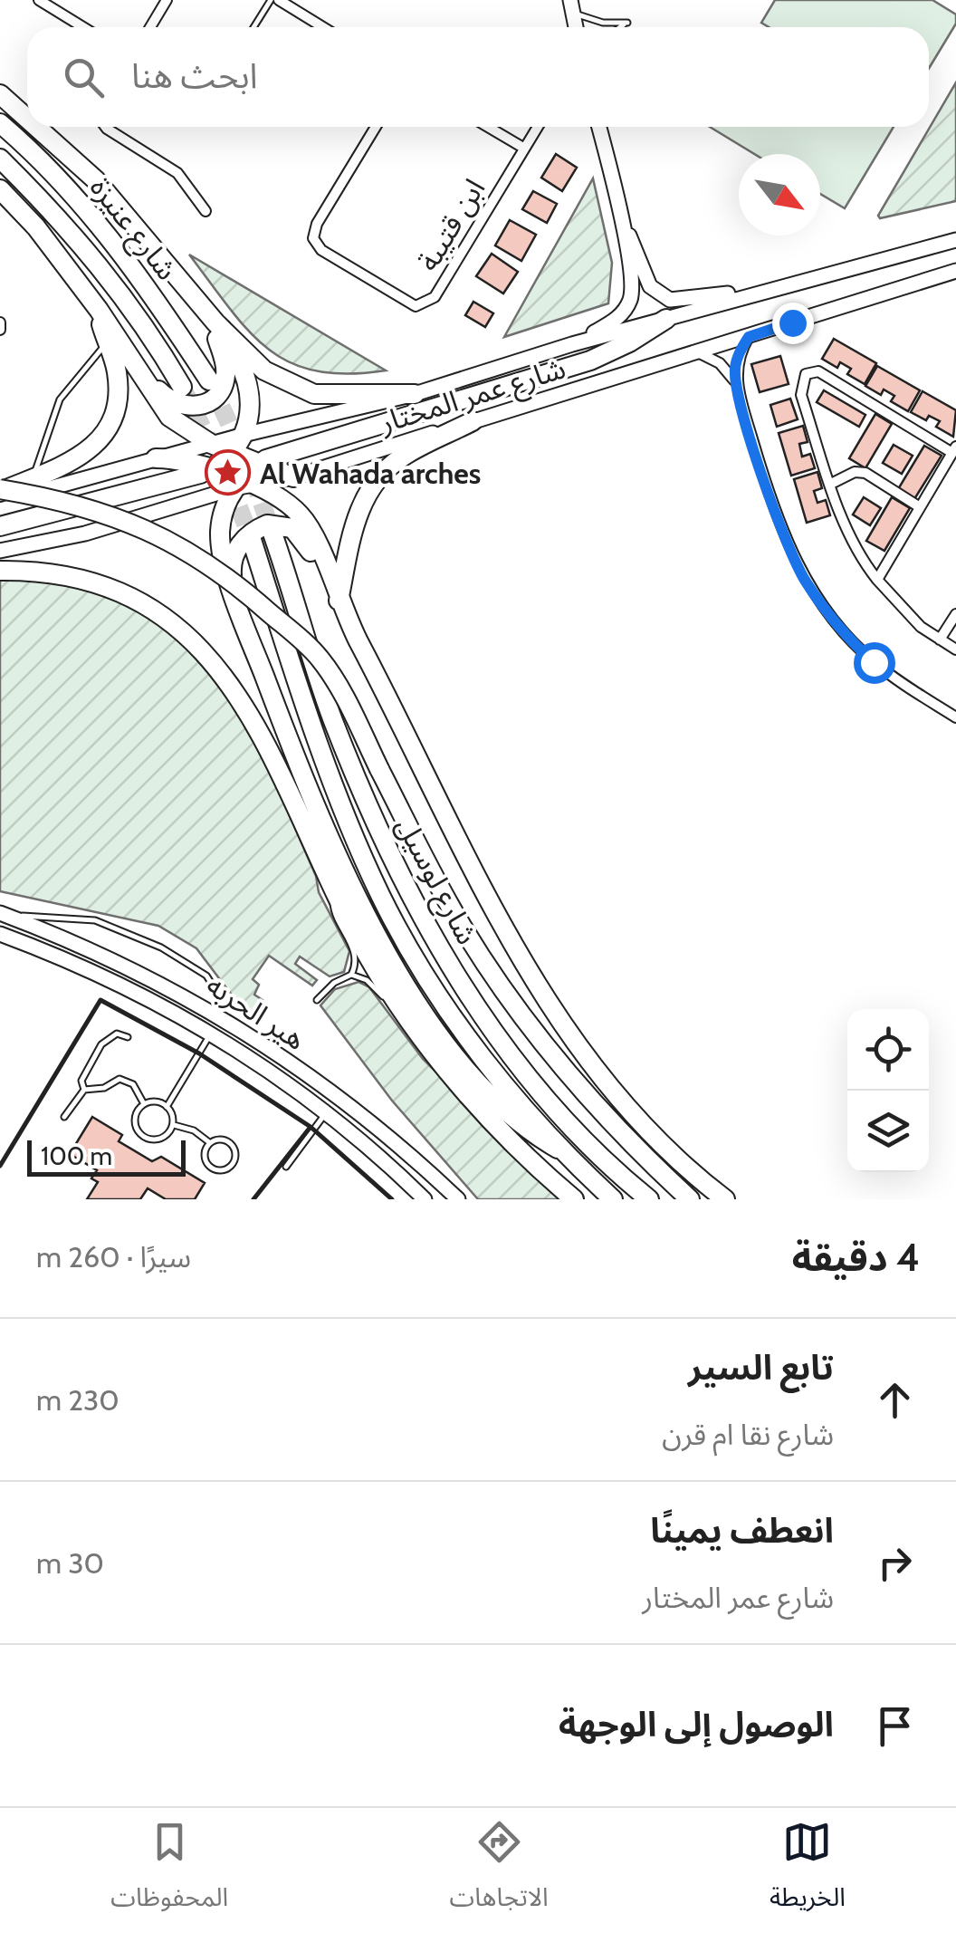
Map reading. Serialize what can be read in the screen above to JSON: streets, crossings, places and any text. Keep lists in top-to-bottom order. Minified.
{"streets":{"highway":["شارع عنيزة","شارع لوسيل"],"main road":["شارع عمر المختار","هير الحربه"],"street":["ابن قتيبة"]},"places":{"place":["Al Wahada arches"]},"scale_bar":"100 m","north":"bottom right","page":{"search":"ابحث هنا","scale":"100 m","heading":["4 دقيقة","سيرًا · 260 m"],"list":[["تابع السير","شارع نقا ام قرن","230 m"],["انعطف يمينًا","شارع عمر المختار","30 m"],"الوصول إلى الوجهة"],"nav":["الخريطة","الاتجاهات","المحفوظات"]}}
